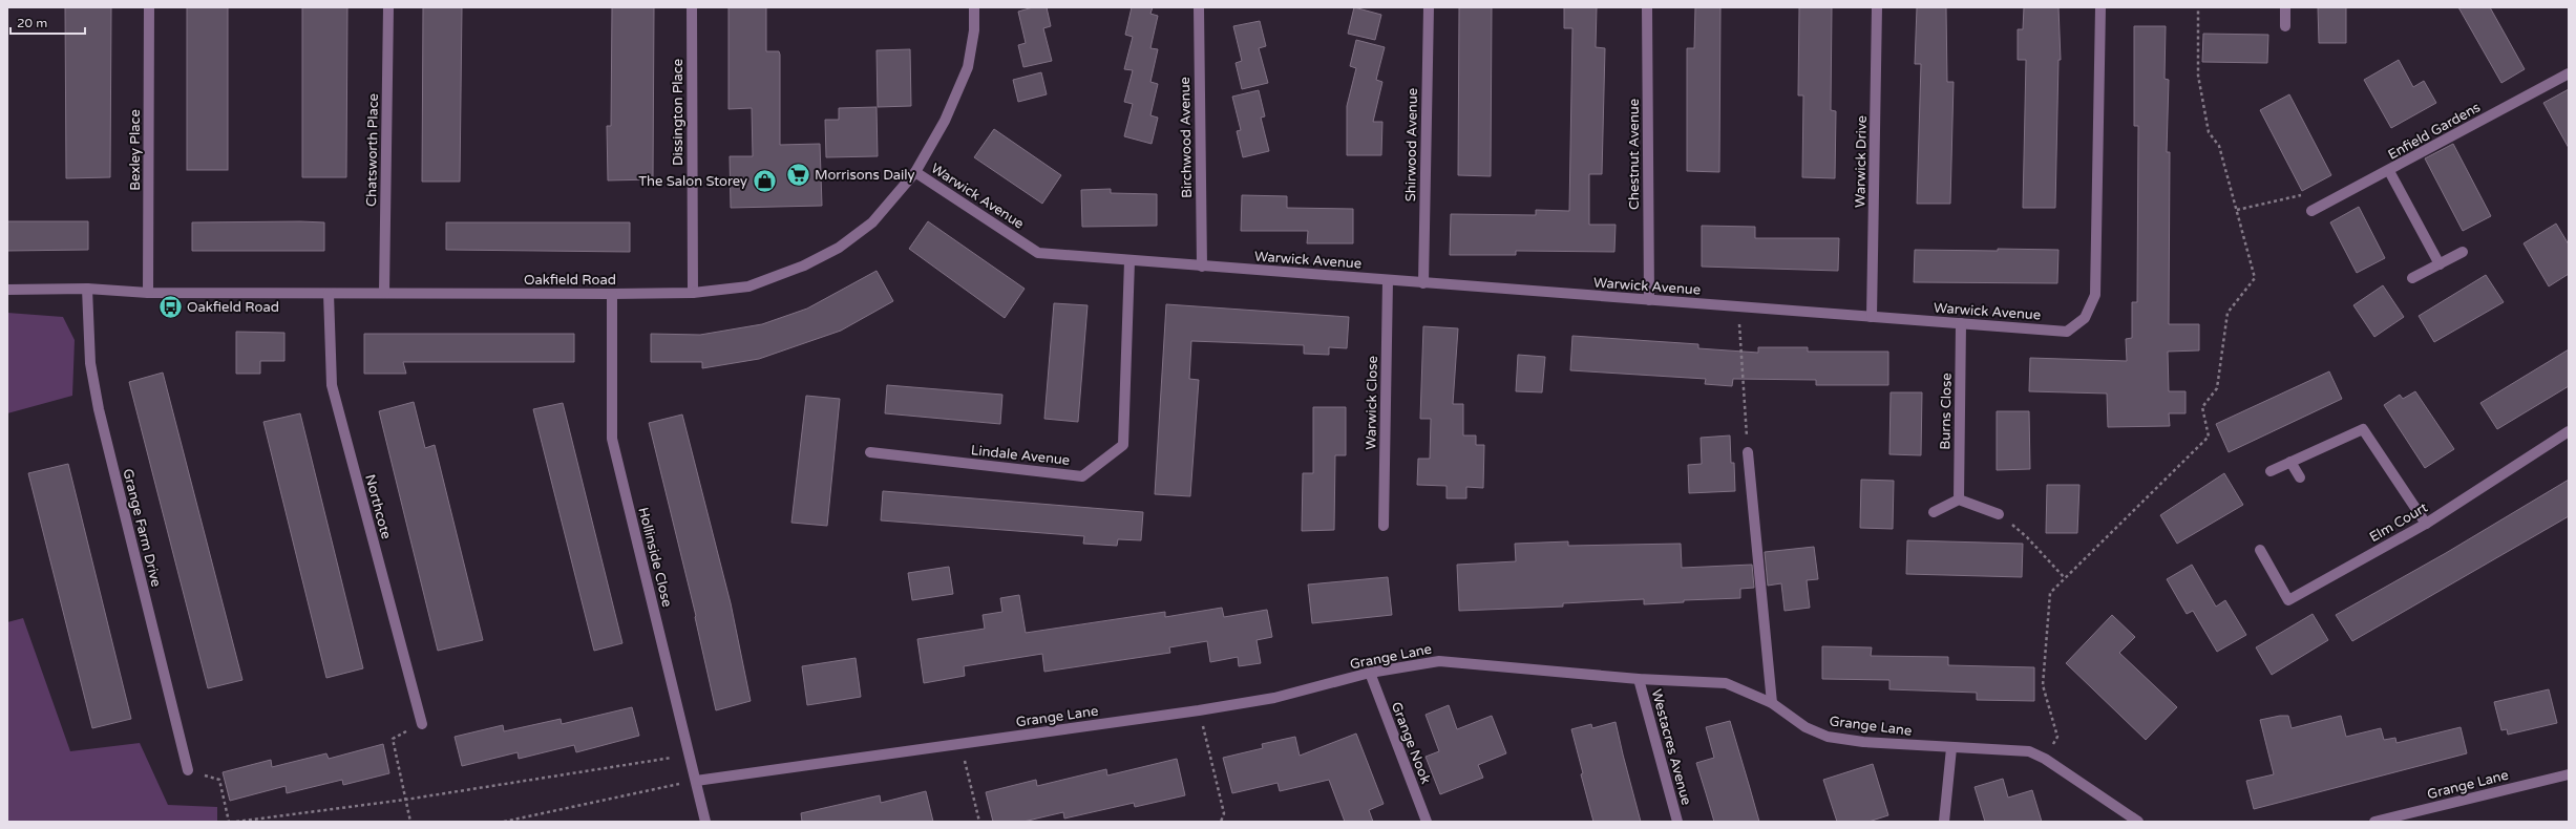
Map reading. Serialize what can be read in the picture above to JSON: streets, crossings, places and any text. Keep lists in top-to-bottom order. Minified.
{"streets":{"street":["Dissington Place","Enfield Gardens","Birchwood Avenue","Shirwood Avenue","Bexley Place","Chatsworth Place","Chestnut Avenue","Warwick Drive","Warwick Avenue","Oakfield Road","Warwick Close","Burns Close","Lindale Avenue","Northcote","Elm Court","Grange Farm Drive","Hollinside Close","Grange Lane","Grange Nook","Westacres Avenue"]},"crossings":[["Dissington Place","Oakfield Road"],["Birchwood Avenue","Warwick Avenue"],["Shirwood Avenue","Warwick Avenue"],["Bexley Place","Oakfield Road"],["Chatsworth Place","Oakfield Road"],["Chestnut Avenue","Warwick Avenue"],["Warwick Drive","Warwick Avenue"],["Warwick Avenue","Oakfield Road"],["Warwick Avenue","Warwick Close"],["Warwick Avenue","Burns Close"],["Warwick Avenue","Lindale Avenue"],["Oakfield Road","Northcote"],["Oakfield Road","Grange Farm Drive"],["Oakfield Road","Hollinside Close"],["Hollinside Close","Grange Lane"],["Grange Lane","Grange Nook"],["Grange Lane","Westacres Avenue"]],"places":{"supermarket":["Morrisons Daily"],"shop":["The Salon Storey"],"bus stop":["Oakfield Road"]},"scale_bar":"20 m"}
